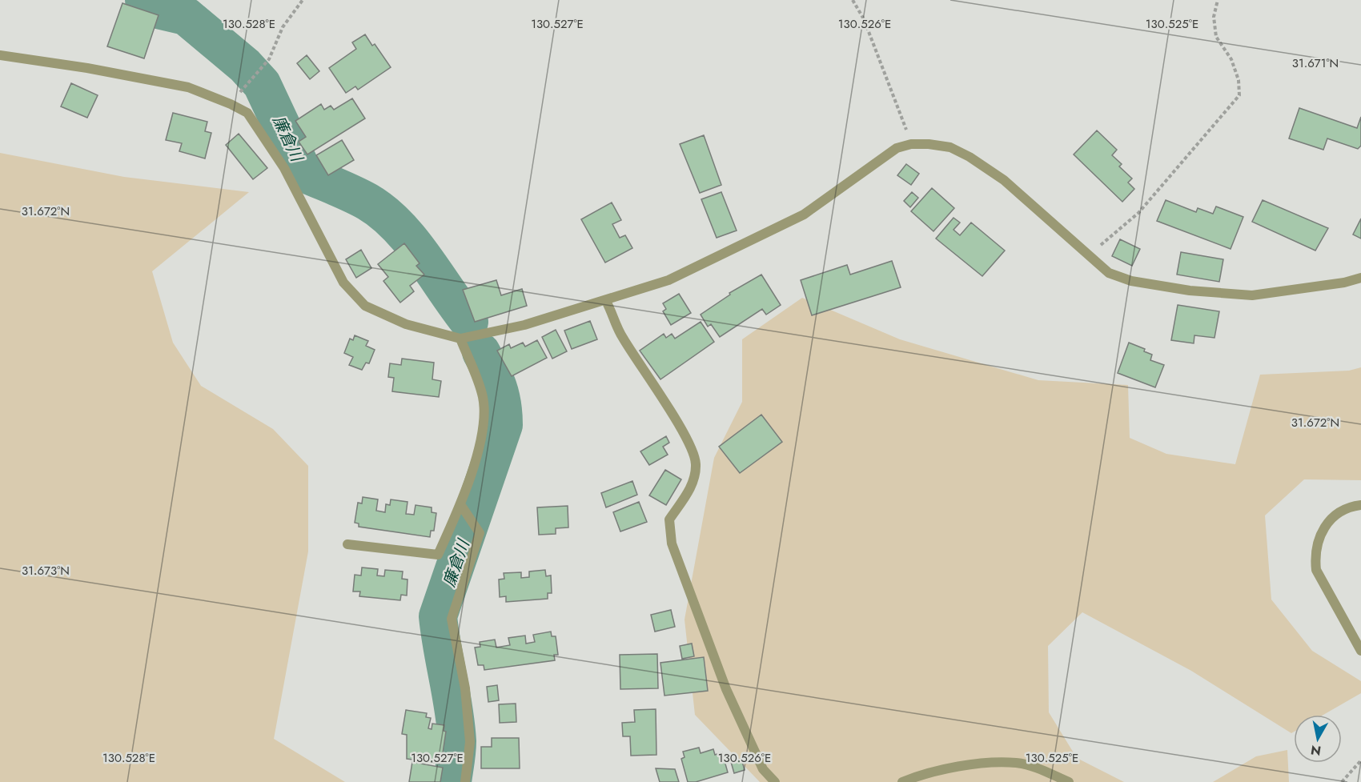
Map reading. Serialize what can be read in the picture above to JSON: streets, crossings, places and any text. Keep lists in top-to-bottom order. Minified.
{"water":["廉倉川"],"north":"bottom","coordinates":["130.528°E","130.527°E","130.526°E","130.525°E","31.671°N","31.672°N","31.673°N"]}
